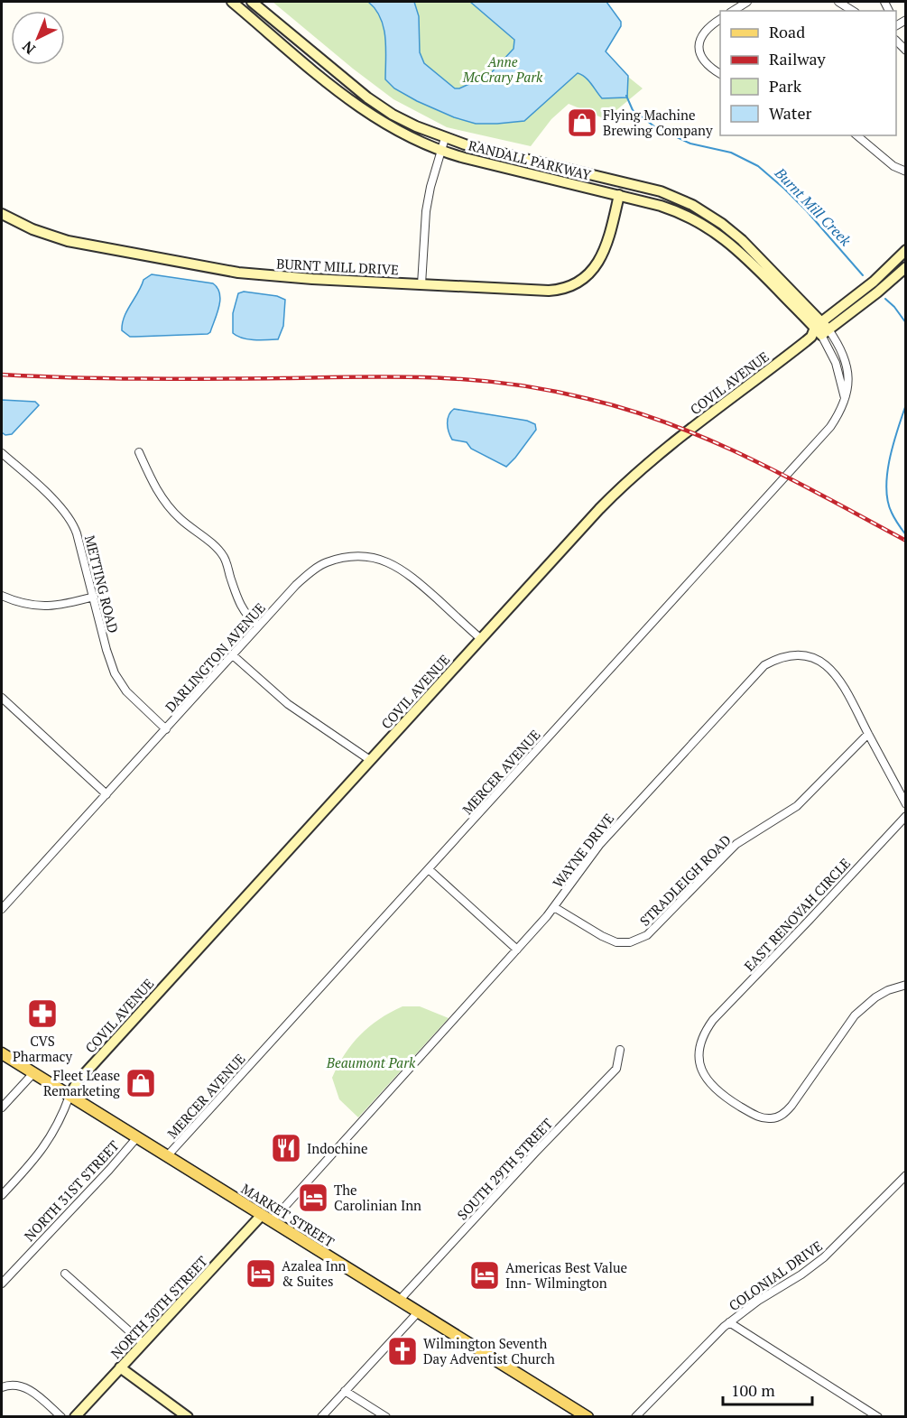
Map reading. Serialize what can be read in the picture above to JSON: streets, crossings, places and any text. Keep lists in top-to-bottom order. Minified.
{"streets":{"main road":["RANDALL PARKWAY","BURNT MILL DRIVE","COVIL AVENUE","MARKET STREET","NORTH 30TH STREET"],"street":["METTING ROAD","DARLINGTON AVENUE","MERCER AVENUE","WAYNE DRIVE","STRADLEIGH ROAD","EAST RENOVAH CIRCLE","SOUTH 29TH STREET","NORTH 31ST STREET","COLONIAL DRIVE"]},"crossings":[["RANDALL PARKWAY","BURNT MILL DRIVE"],["RANDALL PARKWAY","COVIL AVENUE"],["RANDALL PARKWAY","MERCER AVENUE"],["COVIL AVENUE","DARLINGTON AVENUE"],["COVIL AVENUE","MERCER AVENUE"],["COVIL AVENUE","MARKET STREET"],["METTING ROAD","DARLINGTON AVENUE"],["MERCER AVENUE","MARKET STREET"],["WAYNE DRIVE","STRADLEIGH ROAD"],["WAYNE DRIVE","MARKET STREET"],["WAYNE DRIVE","NORTH 30TH STREET"],["SOUTH 29TH STREET","MARKET STREET"],["NORTH 31ST STREET","MARKET STREET"],["MARKET STREET","NORTH 30TH STREET"]],"water":["Burnt Mill Creek"],"parks":["Anne McCrary Park","Beaumont Park"],"places":{"shop":["Flying Machine Brewing Company","Fleet Lease Remarketing"],"pharmacy":["CVS Pharmacy"],"restaurant":["Indochine"],"hotel":["The Carolinian Inn","Azalea Inn & Suites","Americas Best Value Inn- Wilmington"],"church":["Wilmington Seventh Day Adventist Church"]},"legend":["Road","Railway","Park","Water"],"scale_bar":"100 m","north":"bottom left"}
